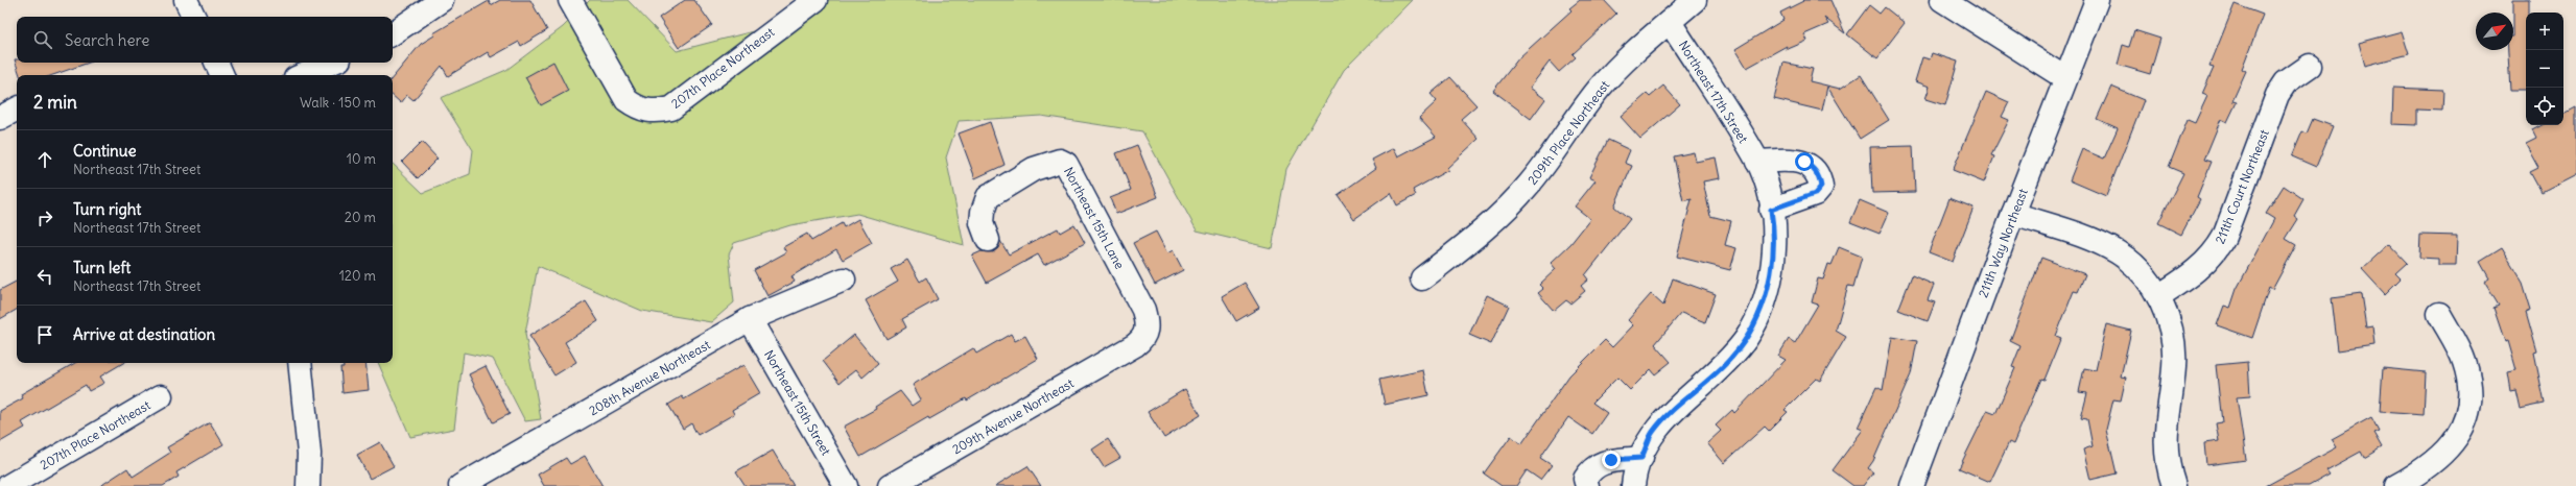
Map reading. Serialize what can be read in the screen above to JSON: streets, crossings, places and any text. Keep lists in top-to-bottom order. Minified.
{"streets":{"street":["207th Place Northeast","Northeast 17th Street","209th Place Northeast","211th Court Northeast","Northeast 15th Lane","211th Way Northeast","208th Avenue Northeast","Northeast 15th Street","209th Avenue Northeast"]},"crossings":[["Northeast 17th Street","209th Place Northeast"],["Northeast 15th Lane","209th Avenue Northeast"],["208th Avenue Northeast","Northeast 15th Street"]],"north":"top right","page":{"map_buttons":["+","−"],"search":"Search here","heading":["2 min","Walk · 150 m"],"list":[["Continue","Northeast 17th Street","10 m"],["Turn right","Northeast 17th Street","20 m"],["Turn left","Northeast 17th Street","120 m"],"Arrive at destination"]}}
